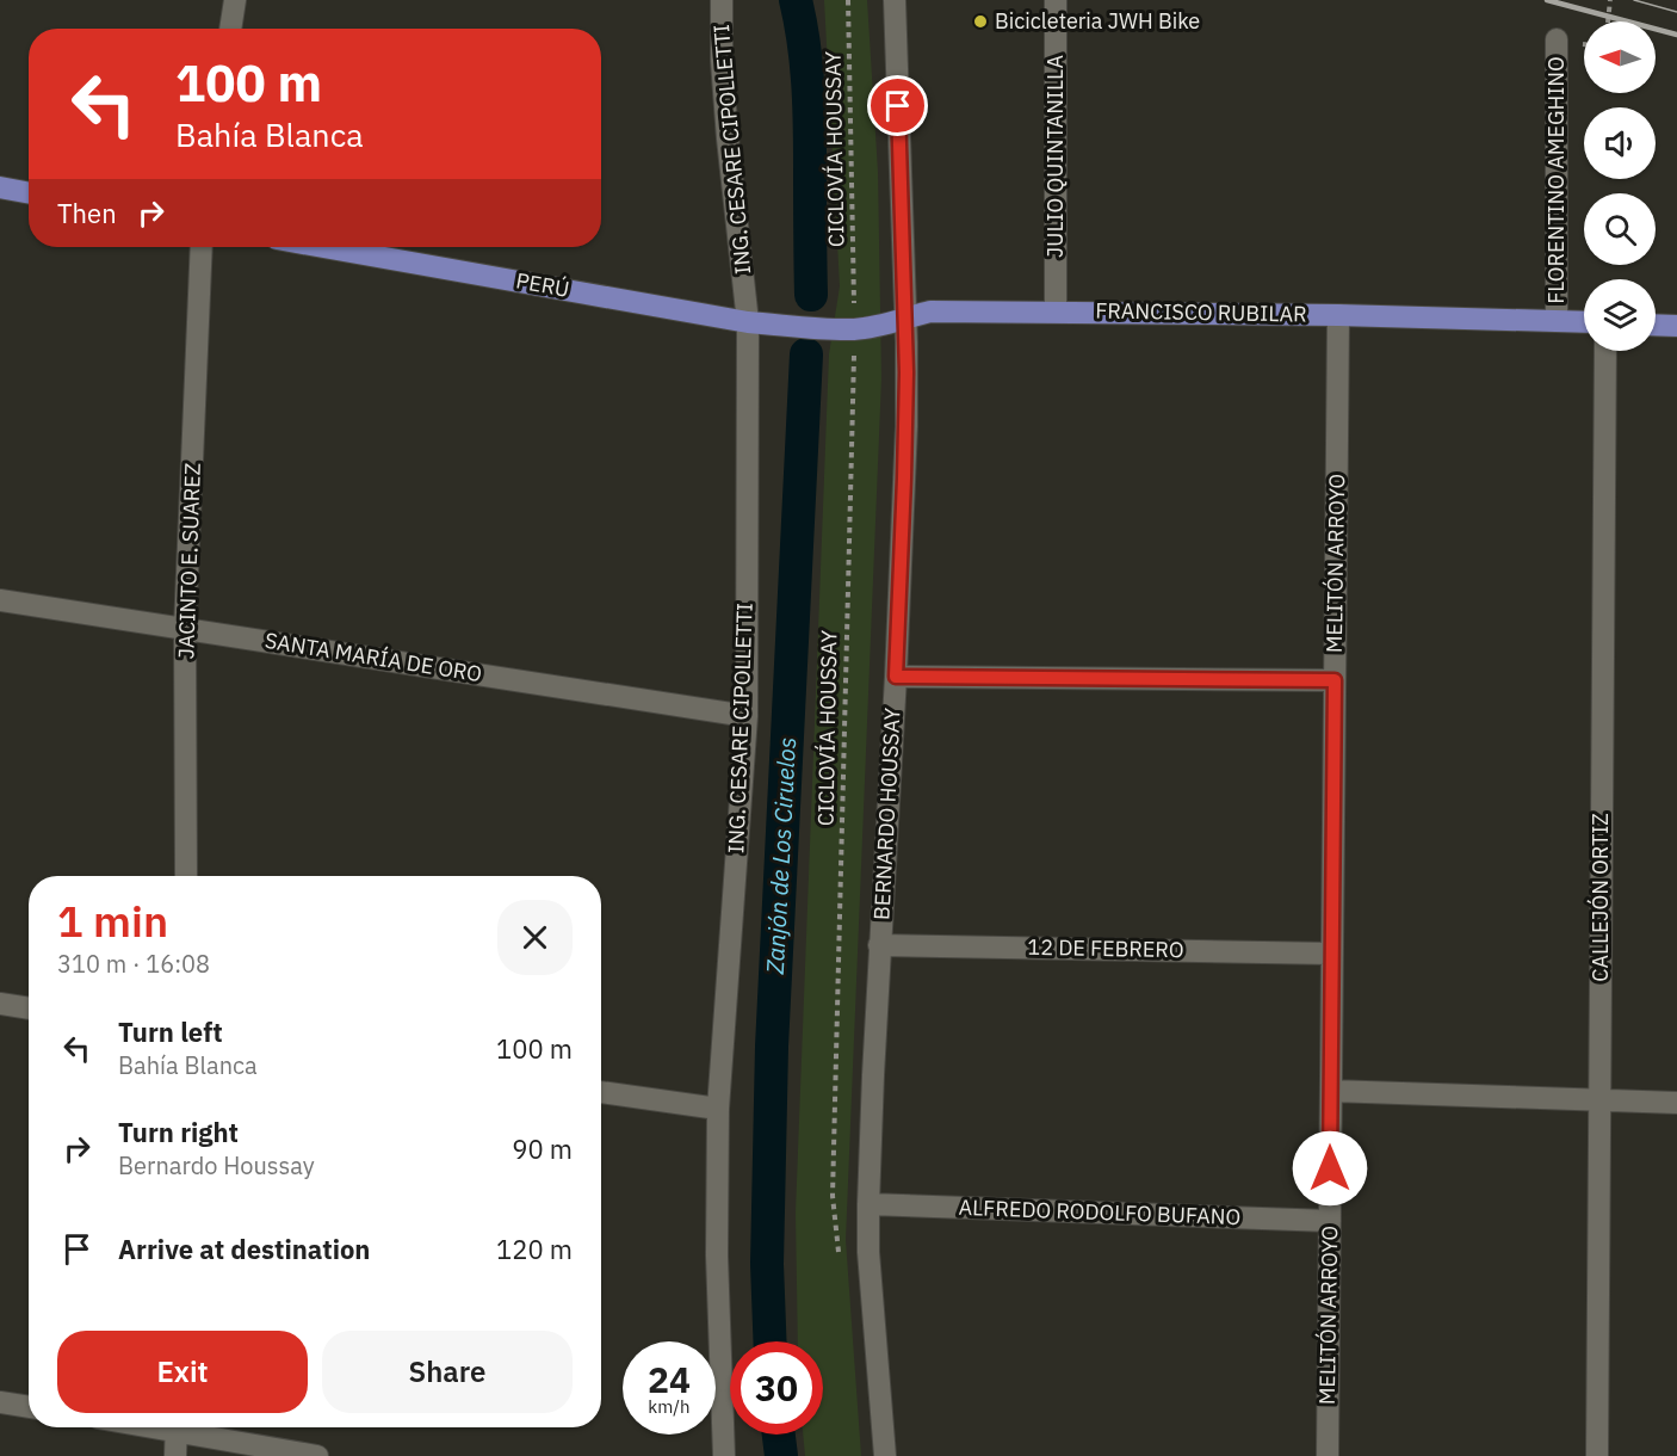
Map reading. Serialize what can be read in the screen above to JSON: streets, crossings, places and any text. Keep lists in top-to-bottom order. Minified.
{"streets":{"main road":["PERÚ","FRANCISCO RUBILAR"],"street":["ING. CESARE CIPOLLETTI","JULIO QUINTANILLA","FLORENTINO AMEGHINO","JACINTO E. SUAREZ","MELITÓN ARROYO","SANTA MARÍA DE ORO","BERNARDO HOUSSAY","CALLEJÓN ORTIZ","12 DE FEBRERO","ALFREDO RODOLFO BUFANO"],"path":["CICLOVÍA HOUSSAY"]},"crossings":[["ING. CESARE CIPOLLETTI","PERÚ"],["ING. CESARE CIPOLLETTI","SANTA MARÍA DE ORO"],["CICLOVÍA HOUSSAY","FRANCISCO RUBILAR"],["JULIO QUINTANILLA","FRANCISCO RUBILAR"],["FLORENTINO AMEGHINO","FRANCISCO RUBILAR"],["PERÚ","FRANCISCO RUBILAR"],["FRANCISCO RUBILAR","MELITÓN ARROYO"],["FRANCISCO RUBILAR","BERNARDO HOUSSAY"],["JACINTO E. SUAREZ","SANTA MARÍA DE ORO"],["MELITÓN ARROYO","12 DE FEBRERO"],["MELITÓN ARROYO","ALFREDO RODOLFO BUFANO"],["BERNARDO HOUSSAY","12 DE FEBRERO"],["BERNARDO HOUSSAY","ALFREDO RODOLFO BUFANO"]],"water":["Zanjón de Los Ciruelos"],"places":["Bicicleteria JWH Bike"],"north":"left","page":{"turn":["100 m","Bahía Blanca"],"then":"Then","heading":["1 min","310 m · 16:08"],"list":[{"name":"Turn left","note":"Bahía Blanca","value":"100 m"},{"name":"Turn right","note":"Bernardo Houssay","value":"90 m"},{"name":"Arrive at destination","value":"120 m"}],"buttons":["Exit","Share"],"speed":"24 km/h","limit":"30"}}
